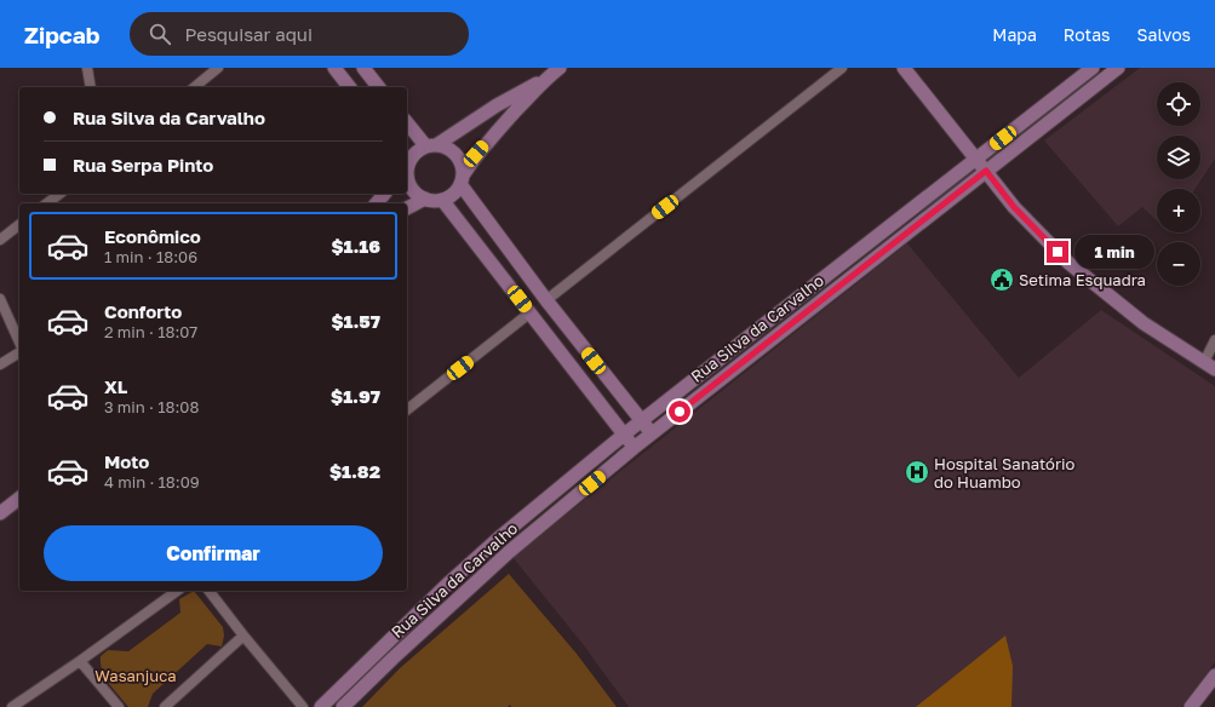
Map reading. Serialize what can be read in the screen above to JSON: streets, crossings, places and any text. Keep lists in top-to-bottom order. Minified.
{"streets":{"street":["Rua Silva da Carvalho"]},"parks":["Wasanjuca"],"places":{"public building":["Setima Esquadra"],"hospital":["Hospital Sanatório do Huambo"]},"page":{"header":"Zipcab","search":"Pesquisar aqui","nav":["Mapa","Rotas","Salvos"],"map_buttons":["+","−"],"banner":["Rua Silva da Carvalho","Rua Serpa Pinto"],"list":[{"name":"Econômico","note":"1 min · 18:06","value":"$1.16"},{"name":"Conforto","note":"2 min · 18:07","value":"$1.57"},{"name":"XL","note":"3 min · 18:08","value":"$1.97"},{"name":"Moto","note":"4 min · 18:09","value":"$1.82"}],"bubble":"1 min","buttons":"Confirmar"}}
